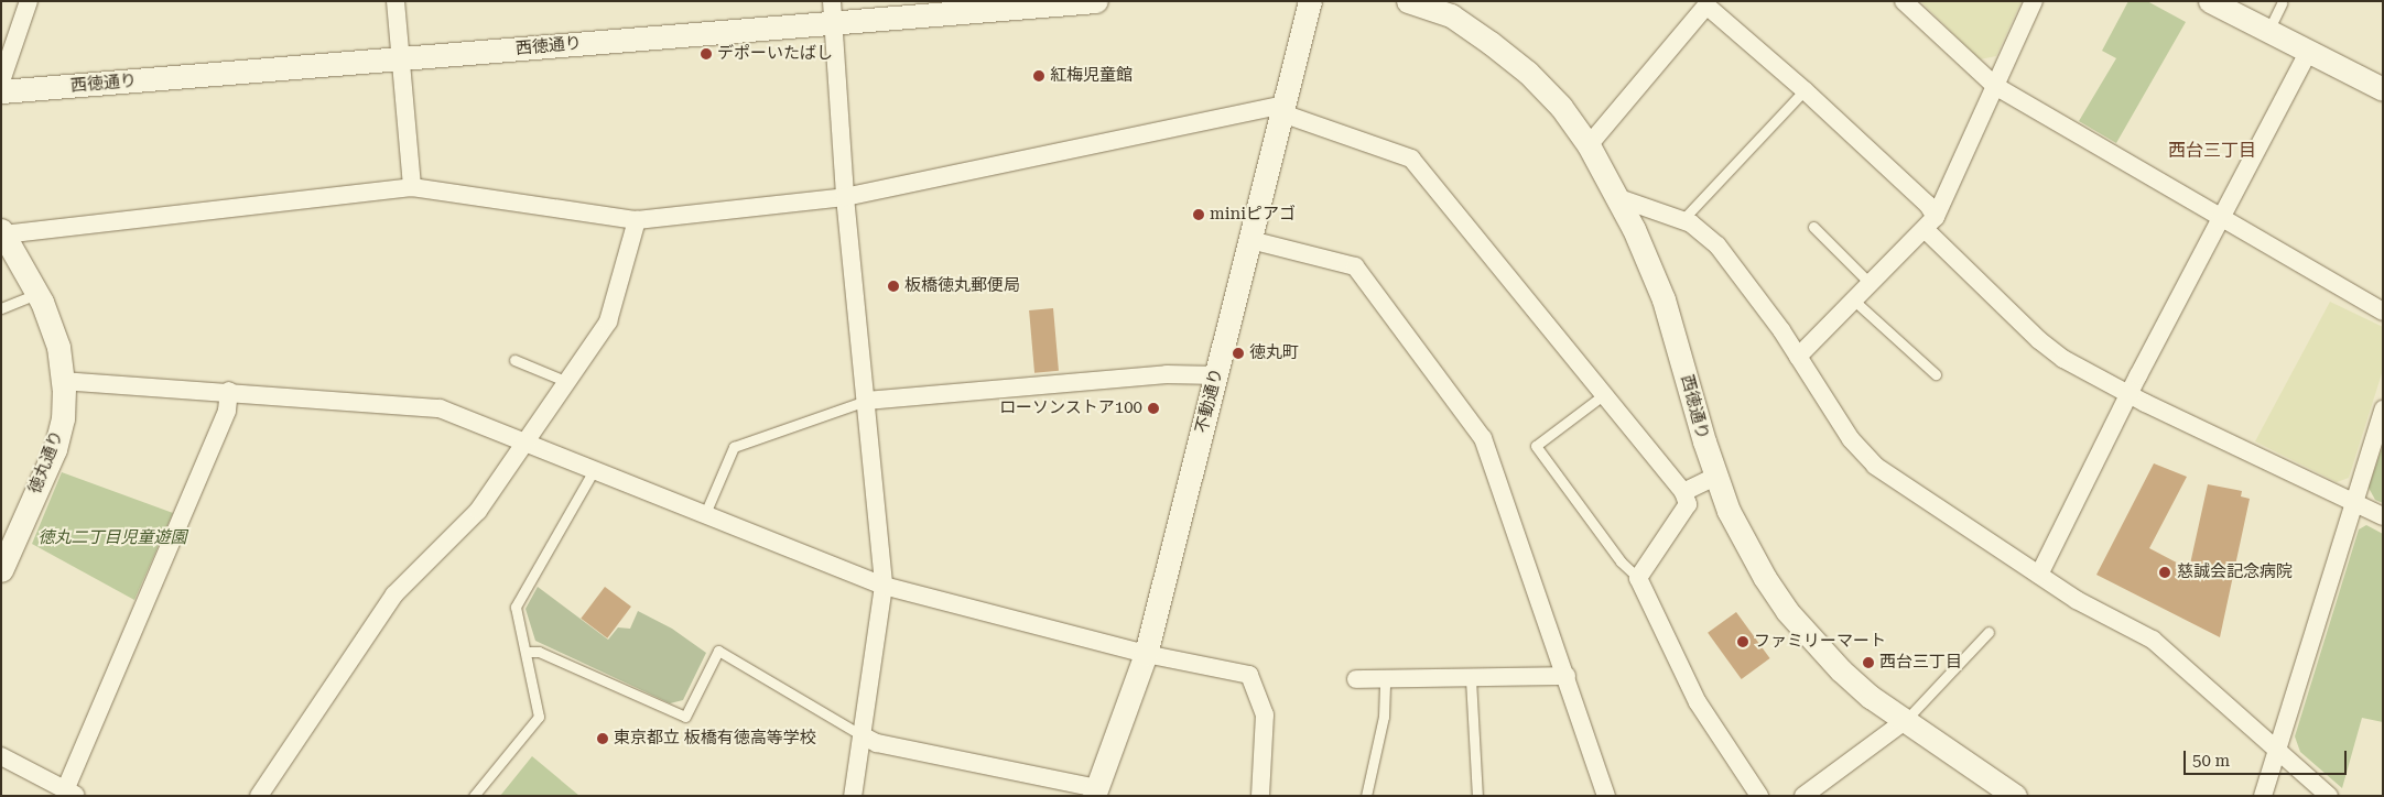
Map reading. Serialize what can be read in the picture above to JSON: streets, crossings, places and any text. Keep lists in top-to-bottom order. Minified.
{"streets":{"street":["西徳通り","不動通り","徳丸通り"]},"districts":["西台三丁目"],"parks":["徳丸二丁目児童遊園"],"places":["デポーいたばし","紅梅児童館","miniピアゴ","板橋徳丸郵便局","徳丸町","ローソンストア100","慈誠会記念病院","ファミリーマート","西台三丁目","東京都立 板橋有徳高等学校"],"scale_bar":"50 m"}
